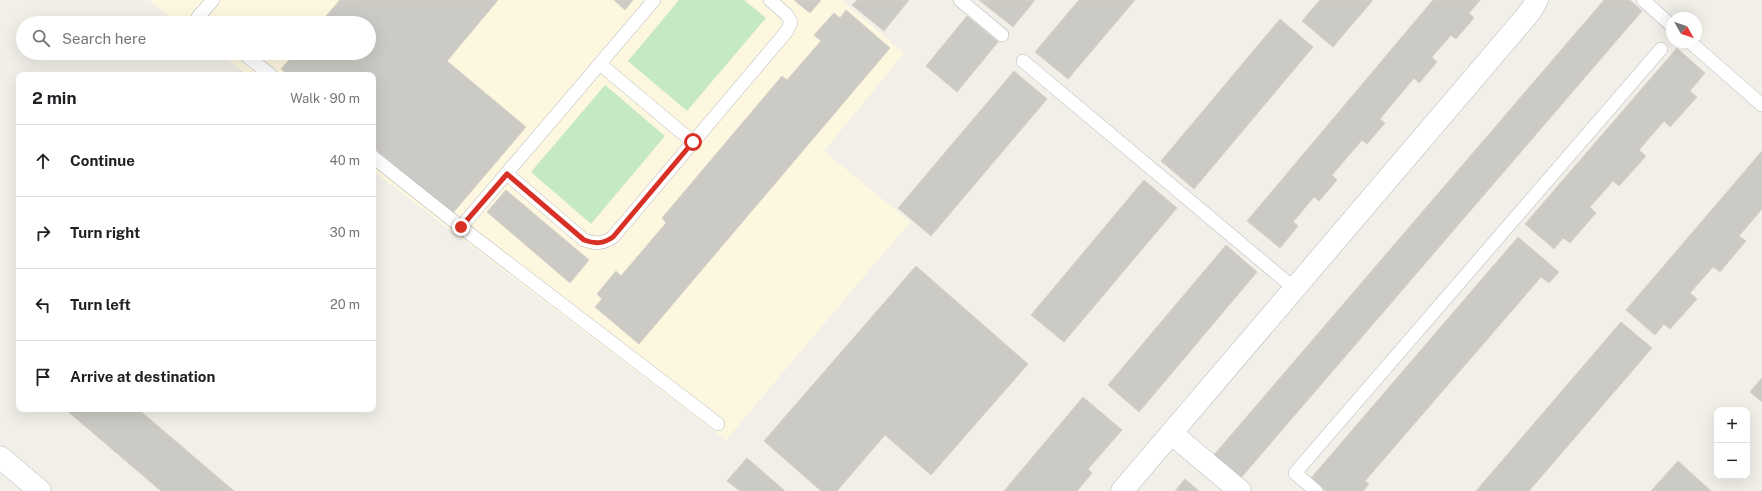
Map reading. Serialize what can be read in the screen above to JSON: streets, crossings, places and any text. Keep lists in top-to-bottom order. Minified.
{"north":"bottom right","page":{"search":"Search here","heading":["2 min","Walk · 90 m"],"list":[["Continue","40 m"],["Turn right","30 m"],["Turn left","20 m"],"Arrive at destination"],"map_buttons":["+","−"]}}
